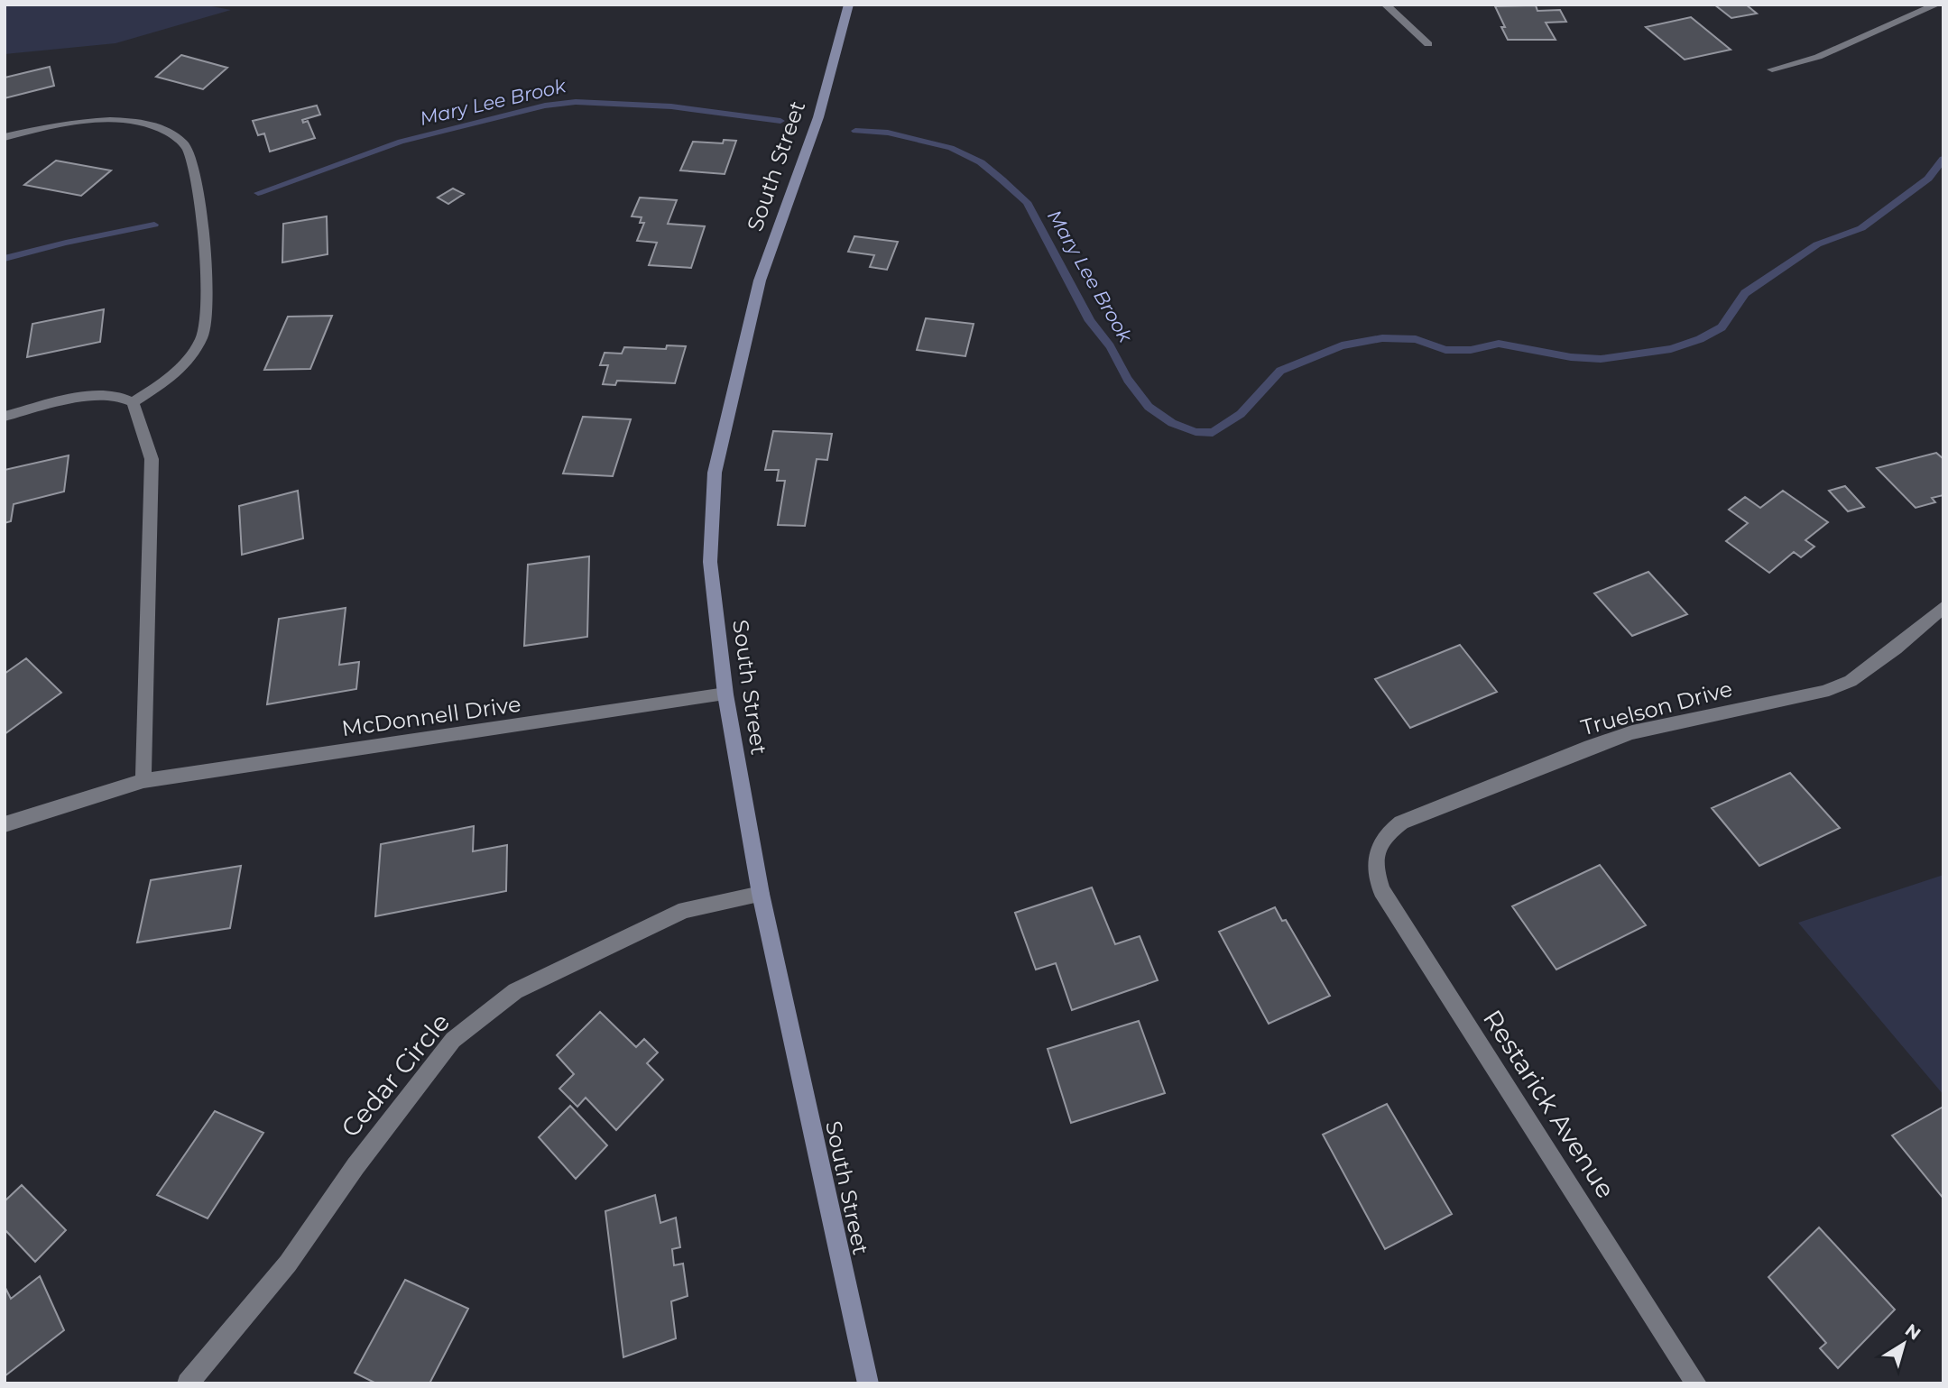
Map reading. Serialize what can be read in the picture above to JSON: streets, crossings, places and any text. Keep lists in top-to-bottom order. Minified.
{"streets":{"main road":["South Street"],"street":["Truelson Drive","McDonnell Drive","Cedar Circle","Restarick Avenue"]},"crossings":[["South Street","McDonnell Drive"],["South Street","Cedar Circle"],["Truelson Drive","Restarick Avenue"]],"water":["Mary Lee Brook"],"north":"top right"}
